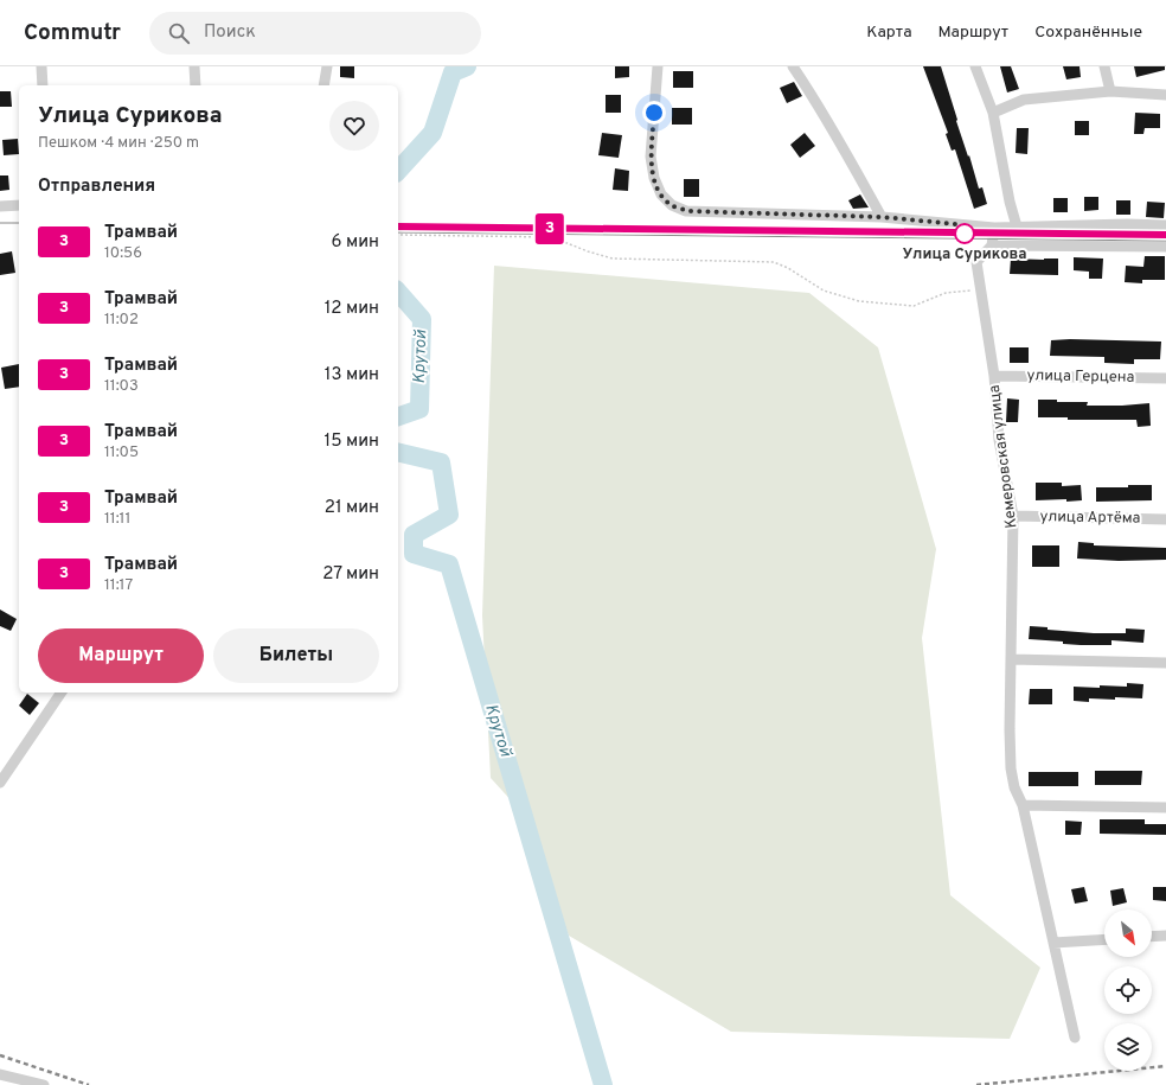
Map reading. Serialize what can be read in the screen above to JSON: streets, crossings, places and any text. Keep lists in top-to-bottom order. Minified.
{"streets":{"street":["улица Герцена","Кемеровская улица","улица Артёма"]},"crossings":[["улица Герцена","Кемеровская улица"],["Кемеровская улица","улица Артёма"]],"water":["Крутой"],"places":["Улица Сурикова"],"lines":["tram line 3"],"north":"bottom right","page":{"header":"Commutr","search":"Поиск","nav":["Карта","Маршрут","Сохранённые"],"on_map":"3","heading":[["Улица Сурикова","Пешком · 4 мин · 250 m"],"Отправления"],"list":[{"mark":"3","name":"Трамвай","note":"10:56","value":"6 мин"},{"mark":"3","name":"Трамвай","note":"11:02","value":"12 мин"},{"mark":"3","name":"Трамвай","note":"11:03","value":"13 мин"},{"mark":"3","name":"Трамвай","note":"11:05","value":"15 мин"},{"mark":"3","name":"Трамвай","note":"11:11","value":"21 мин"},{"mark":"3","name":"Трамвай","note":"11:17","value":"27 мин"}],"buttons":["Маршрут","Билеты"]}}
